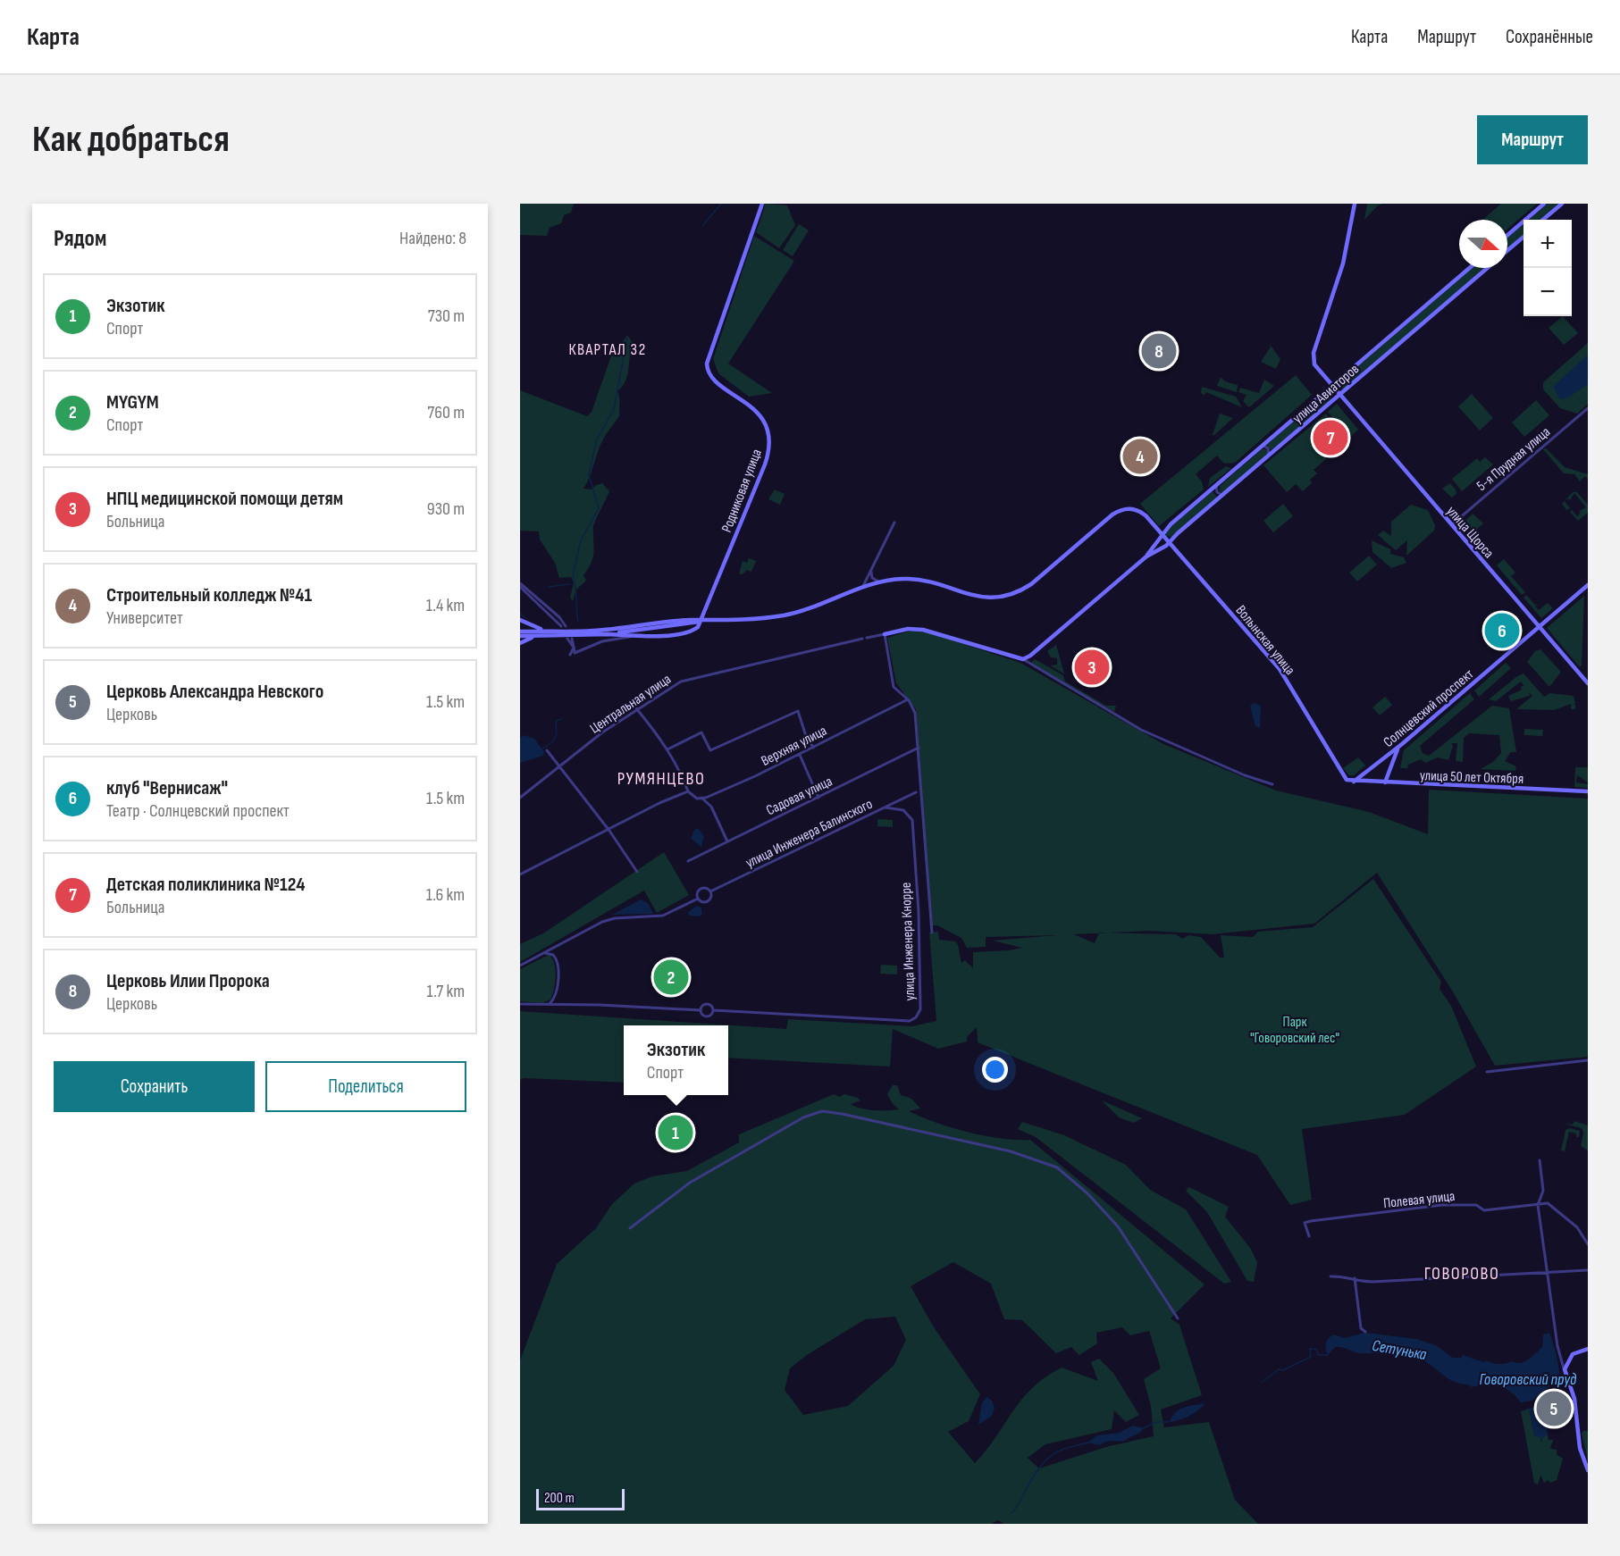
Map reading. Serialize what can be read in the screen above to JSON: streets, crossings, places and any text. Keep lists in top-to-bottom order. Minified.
{"streets":{"street":["улица Авиаторов","5-я Прудная улица","Родниковая улица","улица Щорса","Волынская улица","Центральная улица","Солнцевский проспект","Верхняя улица","улица 50 лет Октября","Садовая улица","улица Инженера Балинского","улица Инженера Кнорре","Полевая улица"]},"crossings":[["улица Авиаторов","улица Щорса"],["улица Авиаторов","Волынская улица"],["5-я Прудная улица","улица Щорса"],["улица Щорса","Солнцевский проспект"],["Волынская улица","Солнцевский проспект"],["Волынская улица","улица 50 лет Октября"],["Солнцевский проспект","улица 50 лет Октября"],["улица Инженера Балинского","улица Инженера Кнорре"]],"districts":["КВАРТАЛ 32","РУМЯНЦЕВО","ГОВОРОВО"],"water":["Сетунька","Говоровский пруд"],"parks":["Парк \"Говоровский лес\""],"scale_bar":"200 m","north":"right","page":{"header":"Карта","nav":["Карта","Маршрут","Сохранённые"],"buttons":["Маршрут",["Сохранить","Поделиться"]],"title":"Как добраться","heading":["Рядом","Найдено: 8"],"map_buttons":["+","−"],"list":[{"mark":"1","name":"Экзотик","note":"Спорт","value":"730 m"},{"mark":"2","name":"MYGYM","note":"Спорт","value":"760 m"},{"mark":"3","name":"НПЦ медицинской помощи детям","note":"Больница","value":"930 m"},{"mark":"4","name":"Строительный колледж №41","note":"Университет","value":"1.4 km"},{"mark":"5","name":"Церковь Александра Невского","note":"Церковь","value":"1.5 km"},{"mark":"6","name":"клуб \"Вернисаж\"","note":"Театр · Солнцевский проспект","value":"1.5 km"},{"mark":"7","name":"Детская поликлиника №124","note":"Больница","value":"1.6 km"},{"mark":"8","name":"Церковь Илии Пророка","note":"Церковь","value":"1.7 km"}],"pins":["8","7","4","6","3","2","1","5"],"popup":["Экзотик","Спорт"],"scale":"200 m"}}
